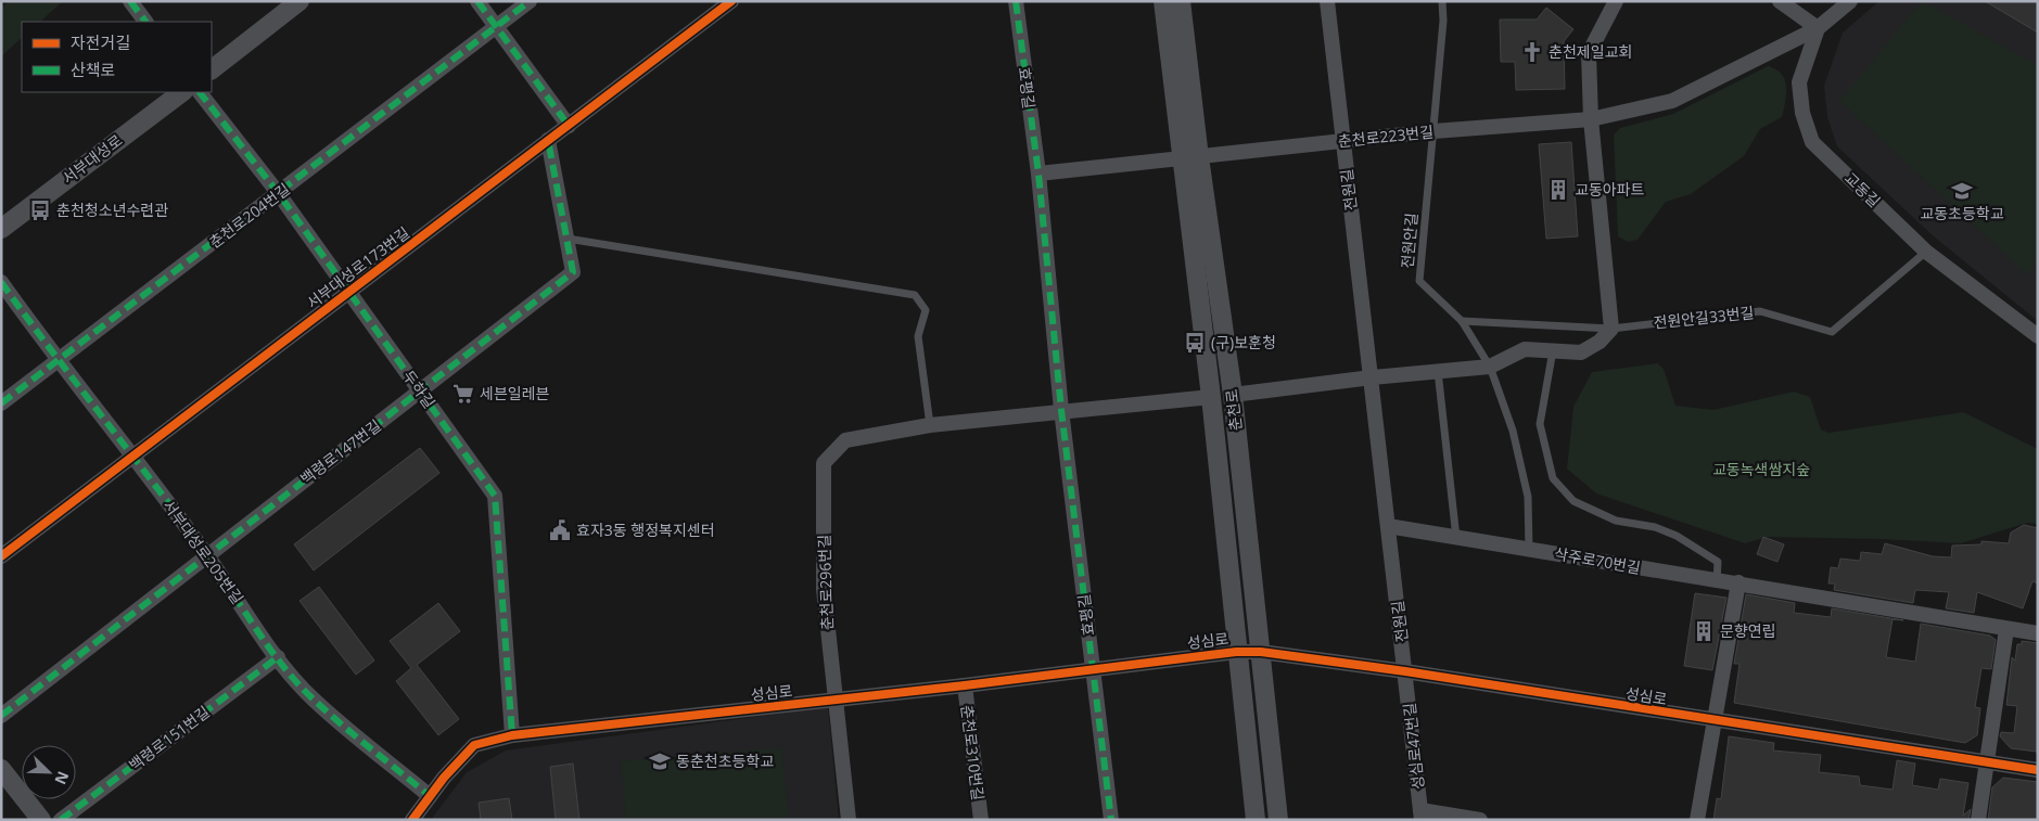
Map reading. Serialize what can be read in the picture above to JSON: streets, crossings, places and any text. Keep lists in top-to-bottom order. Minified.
{"streets":{"street":["효평길","춘천로223번길","서부대성로","전원길","교동길","춘천로204번길","서부대성로173번길","두하길","춘천로","백령로147번길","서부대성로205번길","삭주로70번길","춘천로296번길","성심로","백령로151번길","성심로47번길","춘천로310번길"],"lane":["전원안길","전원안길33번길"]},"crossings":[["효평길","성심로"],["춘천로223번길","전원길"],["춘천로223번길","교동길"],["춘천로223번길","전원안길"],["춘천로223번길","춘천로"],["전원길","삭주로70번길"],["전원길","성심로"],["전원길","성심로47번길"],["교동길","전원안길33번길"],["춘천로204번길","두하길"],["춘천로204번길","서부대성로205번길"],["전원안길","전원안길33번길"],["전원안길","삭주로70번길"],["서부대성로173번길","두하길"],["서부대성로173번길","백령로147번길"],["서부대성로173번길","서부대성로205번길"],["두하길","백령로147번길"],["두하길","성심로"],["춘천로","성심로"],["백령로147번길","서부대성로205번길"],["서부대성로205번길","성심로"],["서부대성로205번길","백령로151번길"],["춘천로296번길","성심로"],["성심로","성심로47번길"],["성심로","춘천로310번길"]],"parks":["교동녹색쌈지숲"],"places":{"church":["춘천제일교회"],"building":["교동아파트","문향연립"],"school or university":["교동초등학교","동춘천초등학교"],"bus stop":["춘천청소년수련관","(구)보훈청"],"supermarket":["세븐일레븐"],"public building":["효자3동 행정복지센터"]},"legend":["자전거길","산책로"],"north":"bottom right"}
